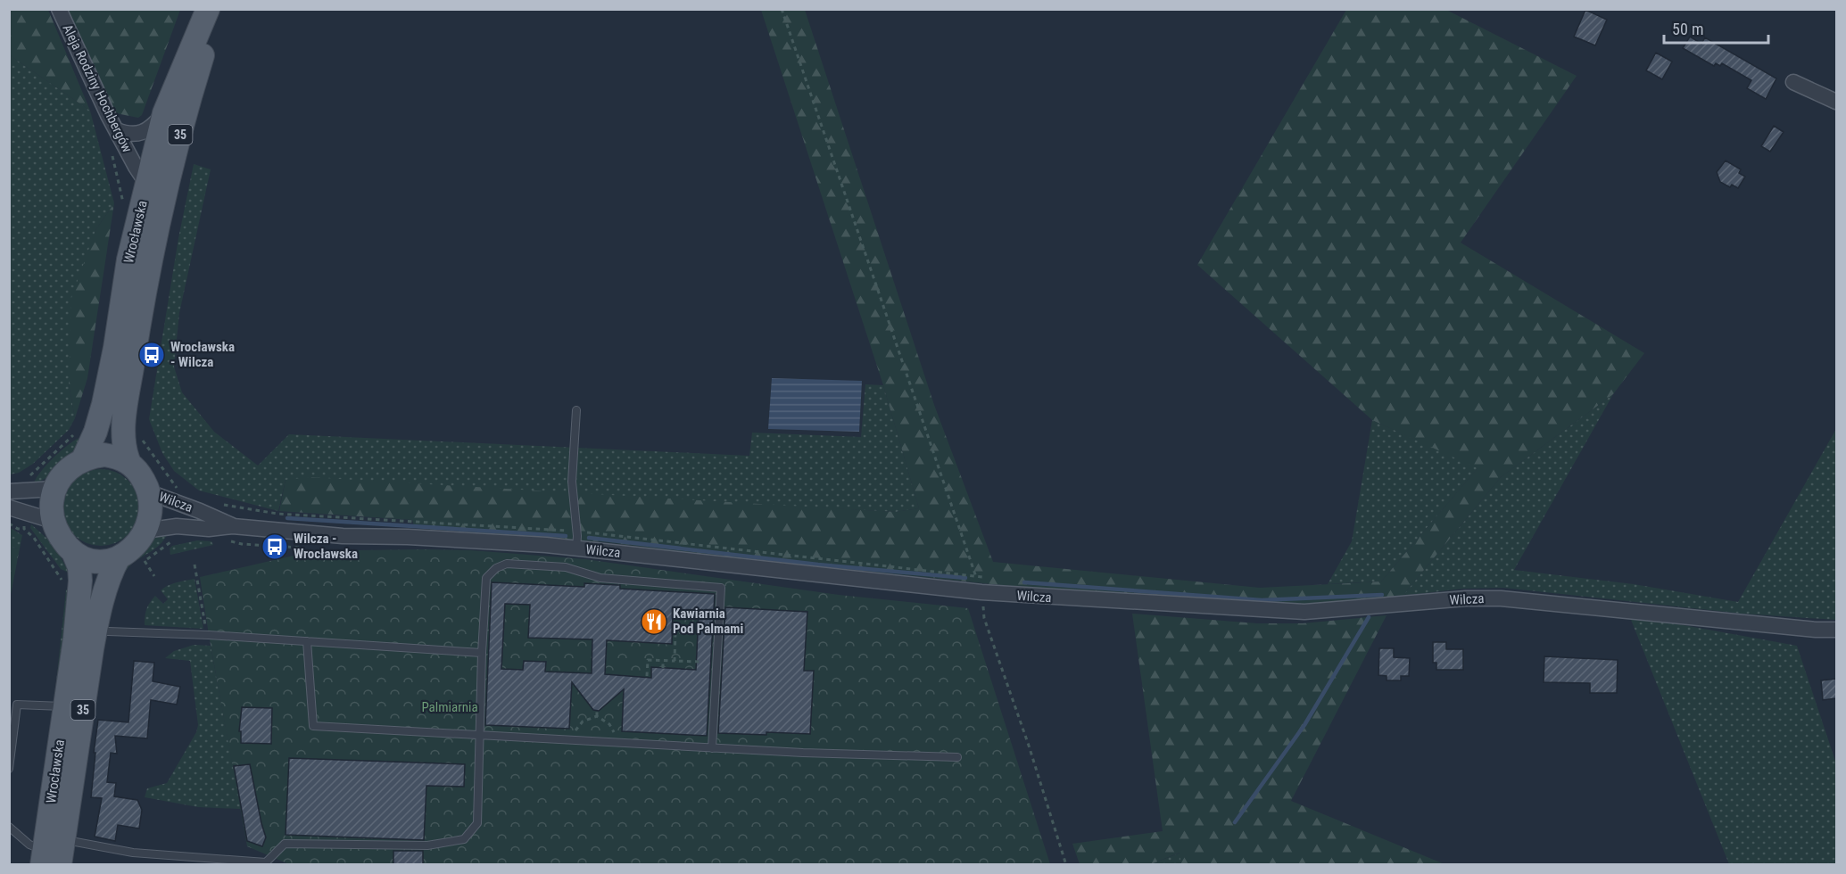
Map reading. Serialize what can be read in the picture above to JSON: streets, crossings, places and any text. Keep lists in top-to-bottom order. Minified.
{"streets":{"main road":["35","Wrocławska"],"street":["Aleja Rodziny Hochbergów","Wilcza"]},"crossings":[["Aleja Rodziny Hochbergów","Wrocławska"],["35","Wrocławska"],["35","Wilcza"],["Wrocławska","Wilcza"]],"parks":["Palmiarnia"],"places":{"bus stop":["Wrocławska - Wilcza","Wilcza - Wrocławska"],"restaurant":["Kawiarnia Pod Palmami"]},"scale_bar":"50 m"}
